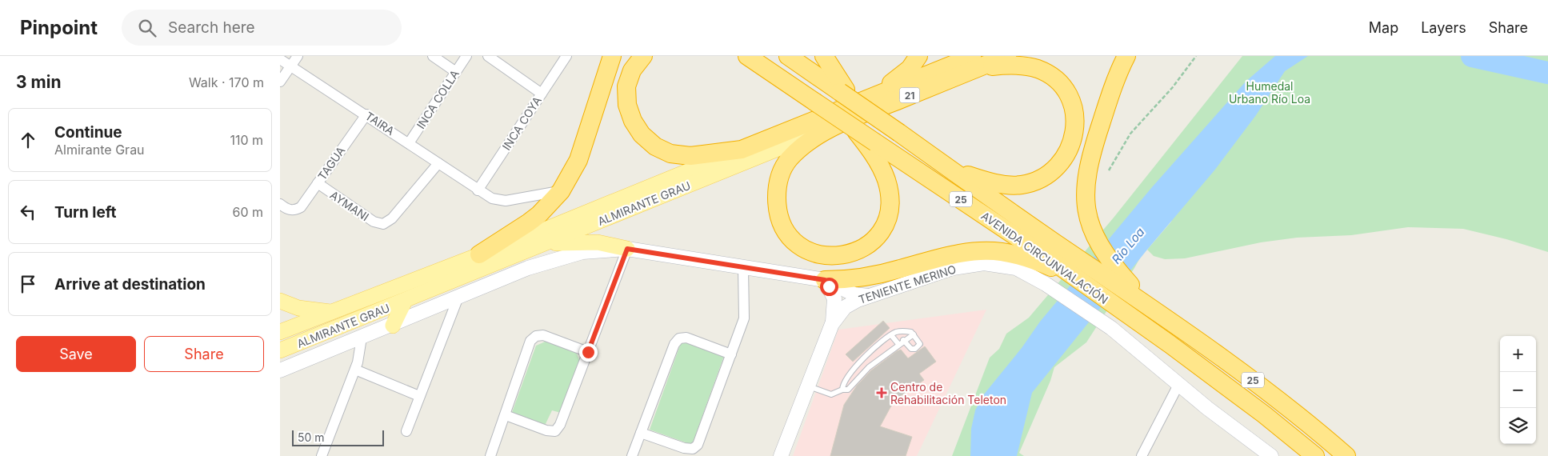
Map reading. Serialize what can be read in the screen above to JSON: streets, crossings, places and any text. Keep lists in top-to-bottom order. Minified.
{"streets":{"highway":["21","25","ALMIRANTE GRAU","AVENIDA CIRCUNVALACIÓN"],"street":["INCA COLLA","TAIRA","INCA COYA","TAGUA","AYMANI","TENIENTE MERINO"]},"crossings":[["INCA COLLA","TAIRA"],["TAIRA","INCA COYA"],["TAIRA","TAGUA"],["TAIRA","AYMANI"],["TAGUA","AYMANI"],["ALMIRANTE GRAU","AVENIDA CIRCUNVALACIÓN"],["ALMIRANTE GRAU","TENIENTE MERINO"],["AVENIDA CIRCUNVALACIÓN","TENIENTE MERINO"]],"water":["Río Loa"],"parks":["Humedal Urbano Río Loa"],"places":{"health":["Centro de Rehabilitación Teleton"]},"scale_bar":"50 m","page":{"header":"Pinpoint","search":"Search here","nav":["Map","Layers","Share"],"heading":["3 min","Walk · 170 m"],"list":[["Continue","Almirante Grau","110 m"],["Turn left","60 m"],"Arrive at destination"],"buttons":["Save","Share"],"map_buttons":["+","−"],"scale":"50 m"}}
